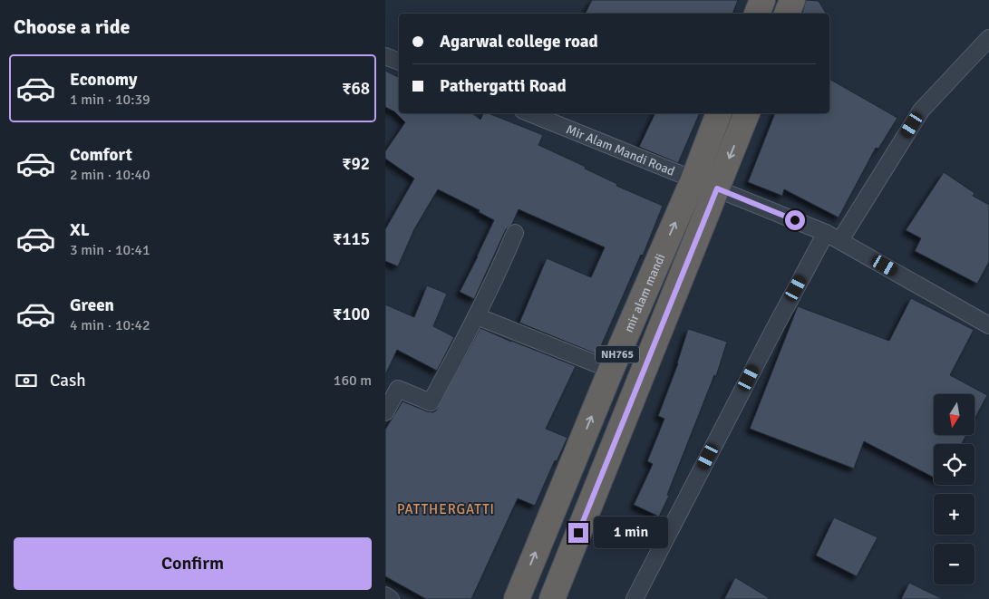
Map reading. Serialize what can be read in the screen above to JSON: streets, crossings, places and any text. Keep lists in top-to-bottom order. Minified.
{"streets":{"highway":["mir alam mandi","NH765"],"street":["Mir Alam Mandi Road"]},"crossings":[["Mir Alam Mandi Road","mir alam mandi"]],"districts":["PATTHERGATTI"],"north":"bottom","page":{"heading":"Choose a ride","banner":["Agarwal college road","Pathergatti Road"],"list":[{"name":"Economy","note":"1 min · 10:39","value":"₹68"},{"name":"Comfort","note":"2 min · 10:40","value":"₹92"},{"name":"XL","note":"3 min · 10:41","value":"₹115"},{"name":"Green","note":"4 min · 10:42","value":"₹100"}],"pay":["Cash","160 m"],"map_buttons":["+","−"],"bubble":"1 min","buttons":"Confirm"}}
